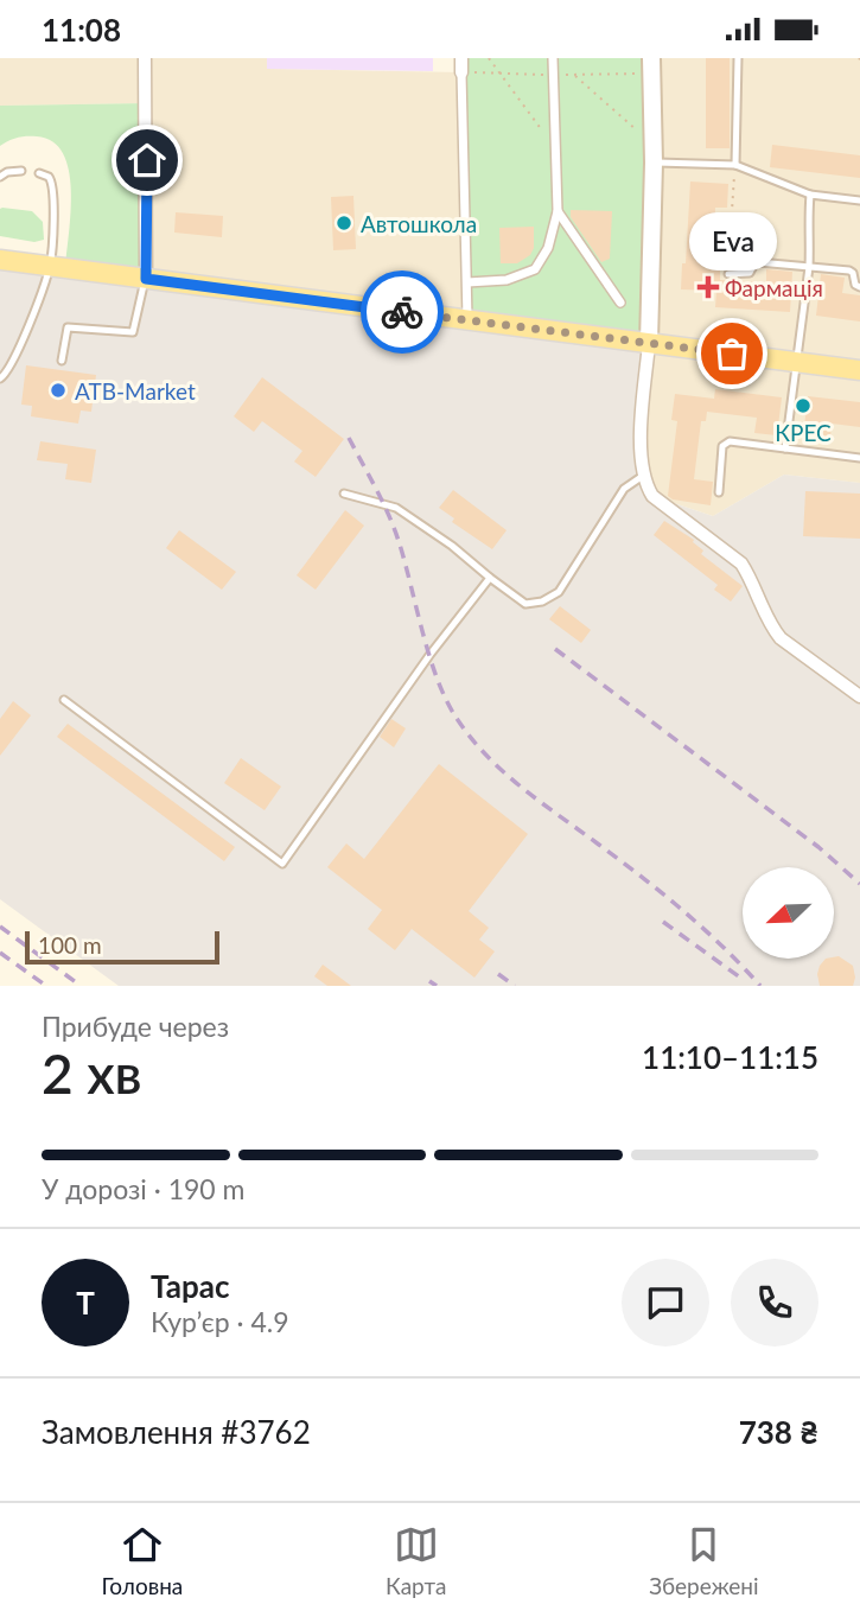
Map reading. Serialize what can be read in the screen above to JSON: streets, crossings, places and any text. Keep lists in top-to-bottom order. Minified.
{"places":{"other":["Автошкола","Eva","ATB-Market","КРЕС"],"health":["Фармація"]},"scale_bar":"100 m","north":"bottom left","page":{"status":"11:08","bubble":"Eva","scale":"100 m","heading":["2 хв","Прибуде через","11:10–11:15"],"panel":["Тарас","Кур’єр · 4.9","Замовлення #3762","738 ₴"],"bar":"У дорозі · 190 m","round":"Т","tabs":["Головна","Карта","Збережені"]}}
